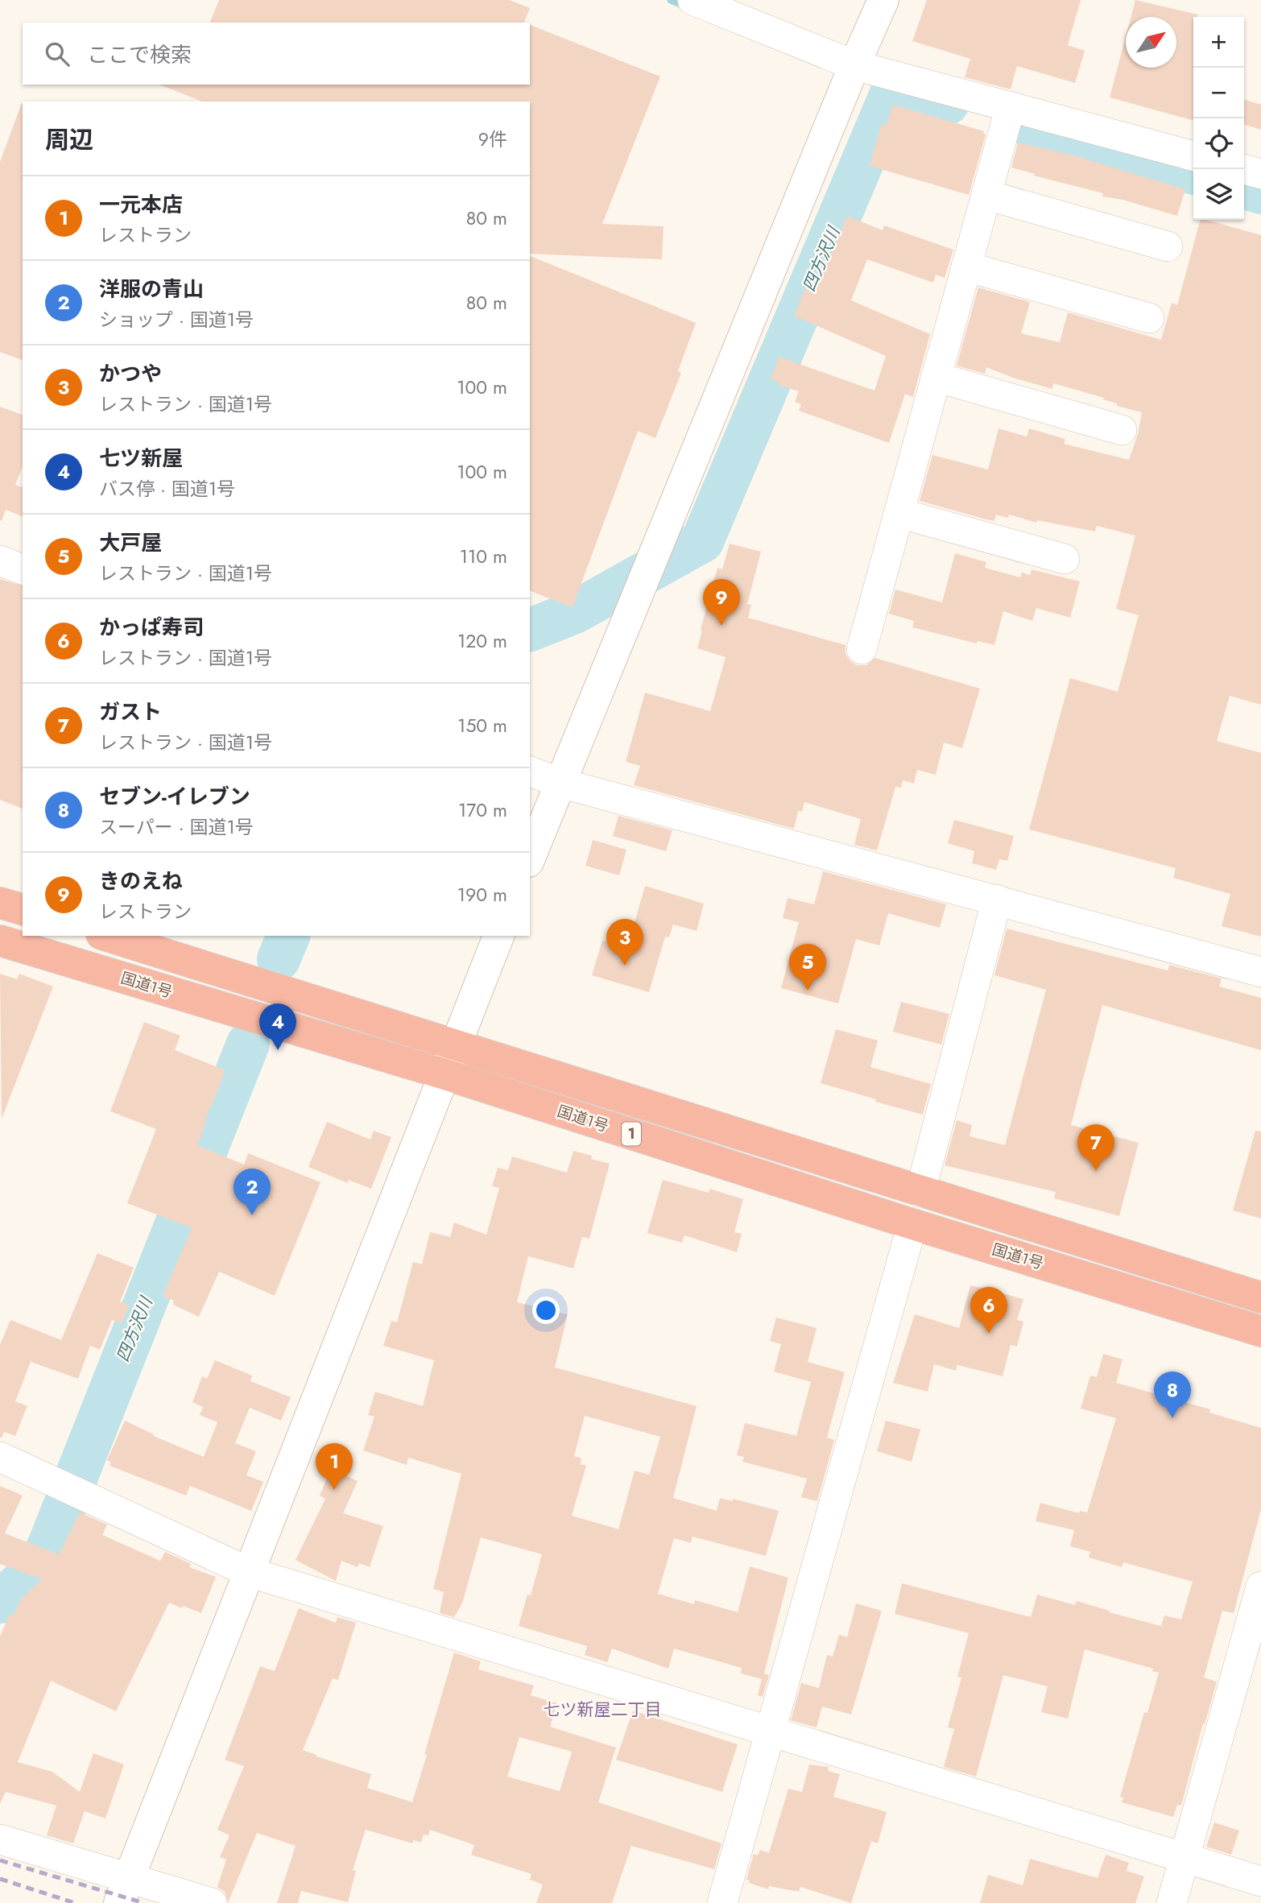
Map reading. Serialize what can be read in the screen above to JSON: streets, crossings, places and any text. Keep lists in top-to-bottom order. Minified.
{"streets":{"highway":["国道1号","1"]},"districts":["七ツ新屋二丁目"],"water":["四方沢川"],"north":"top right","page":{"map_buttons":["+","−"],"search":"ここで検索","heading":["周辺","9件"],"list":[{"mark":"1","name":"一元本店","note":"レストラン","value":"80 m"},{"mark":"2","name":"洋服の青山","note":"ショップ · 国道1号","value":"80 m"},{"mark":"3","name":"かつや","note":"レストラン · 国道1号","value":"100 m"},{"mark":"4","name":"七ツ新屋","note":"バス停 · 国道1号","value":"100 m"},{"mark":"5","name":"大戸屋","note":"レストラン · 国道1号","value":"110 m"},{"mark":"6","name":"かっぱ寿司","note":"レストラン · 国道1号","value":"120 m"},{"mark":"7","name":"ガスト","note":"レストラン · 国道1号","value":"150 m"},{"mark":"8","name":"セブン-イレブン","note":"スーパー · 国道1号","value":"170 m"},{"mark":"9","name":"きのえね","note":"レストラン","value":"190 m"}],"pins":["9","3","5","4","7","2","6","8","1"]}}
